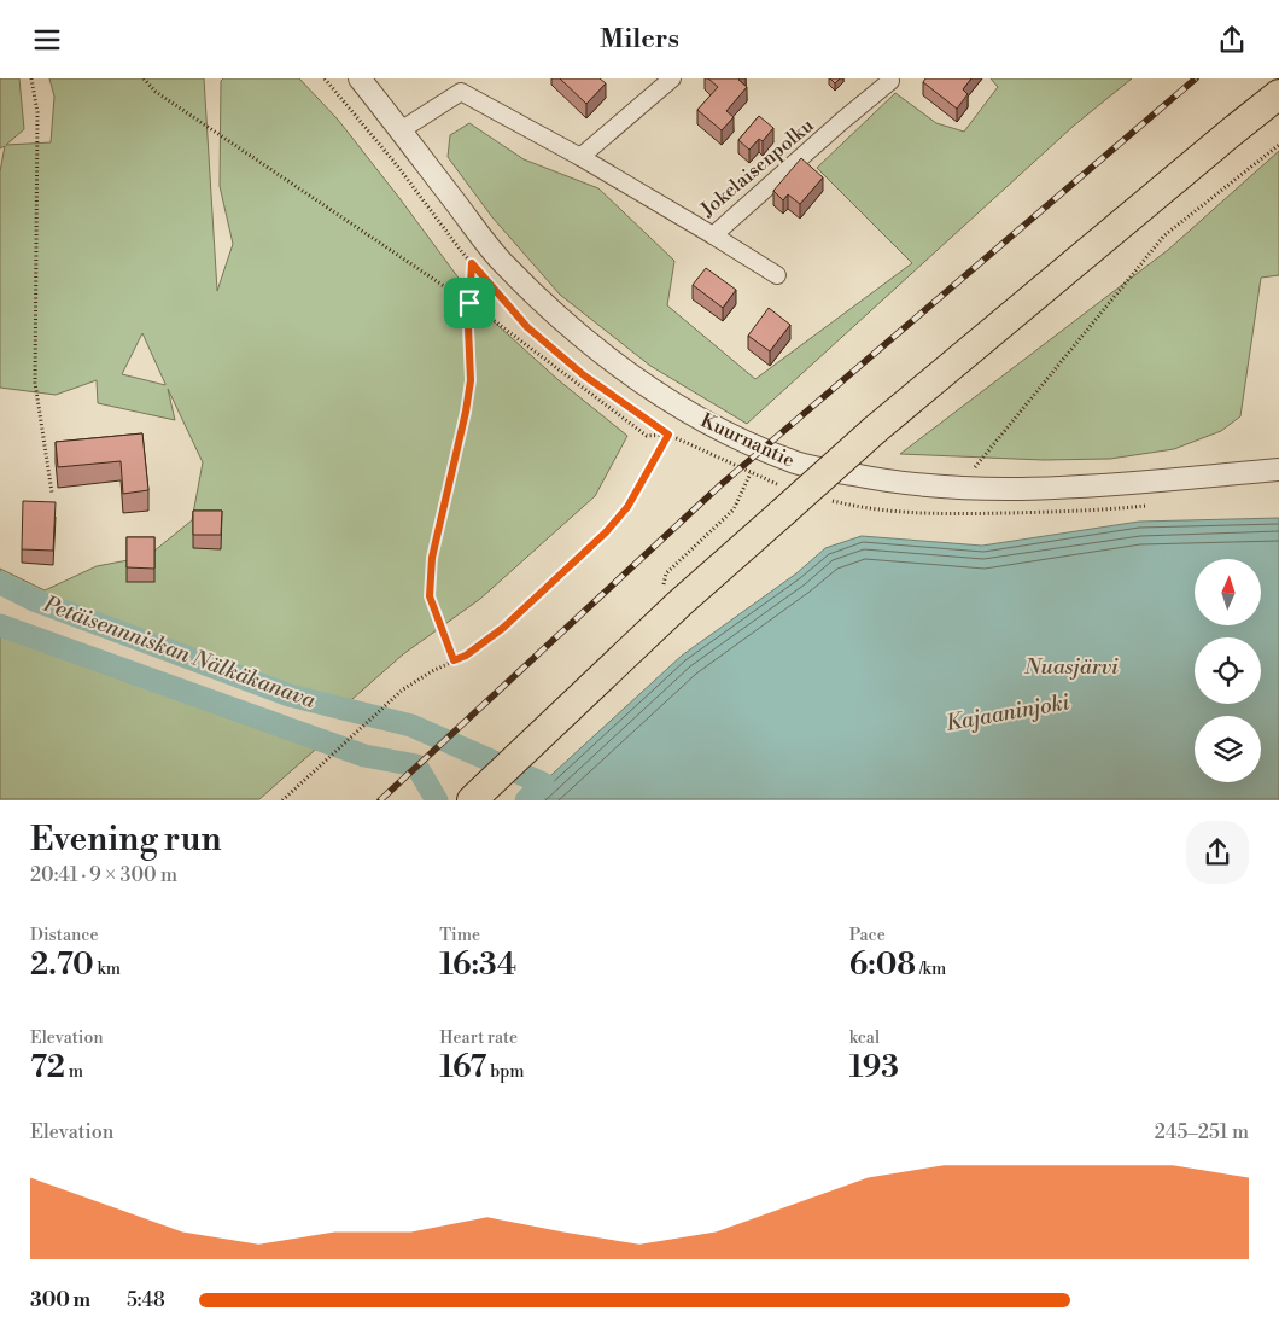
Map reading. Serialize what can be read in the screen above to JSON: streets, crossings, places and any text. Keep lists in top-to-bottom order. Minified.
{"streets":{"street":["Jokelaisenpolku","Kuurnantie"]},"crossings":[["Jokelaisenpolku","Kuurnantie"]],"water":["Petäisennniskan Nälkäkanava","Nuasjärvi","Kajaaninjoki"],"north":"top","page":{"header":"Milers","heading":["Evening run","20:41 · 9 × 300 m"],"stats":[["Distance","2.70 km"],["Time","16:34"],["Pace","6:08 /km"],["Elevation","72 m"],["Heart rate","167 bpm"],["kcal","193"]],"chart":["Elevation","245–251 m"],"list":[{"name":"300 m","note":"5:48"}]}}
